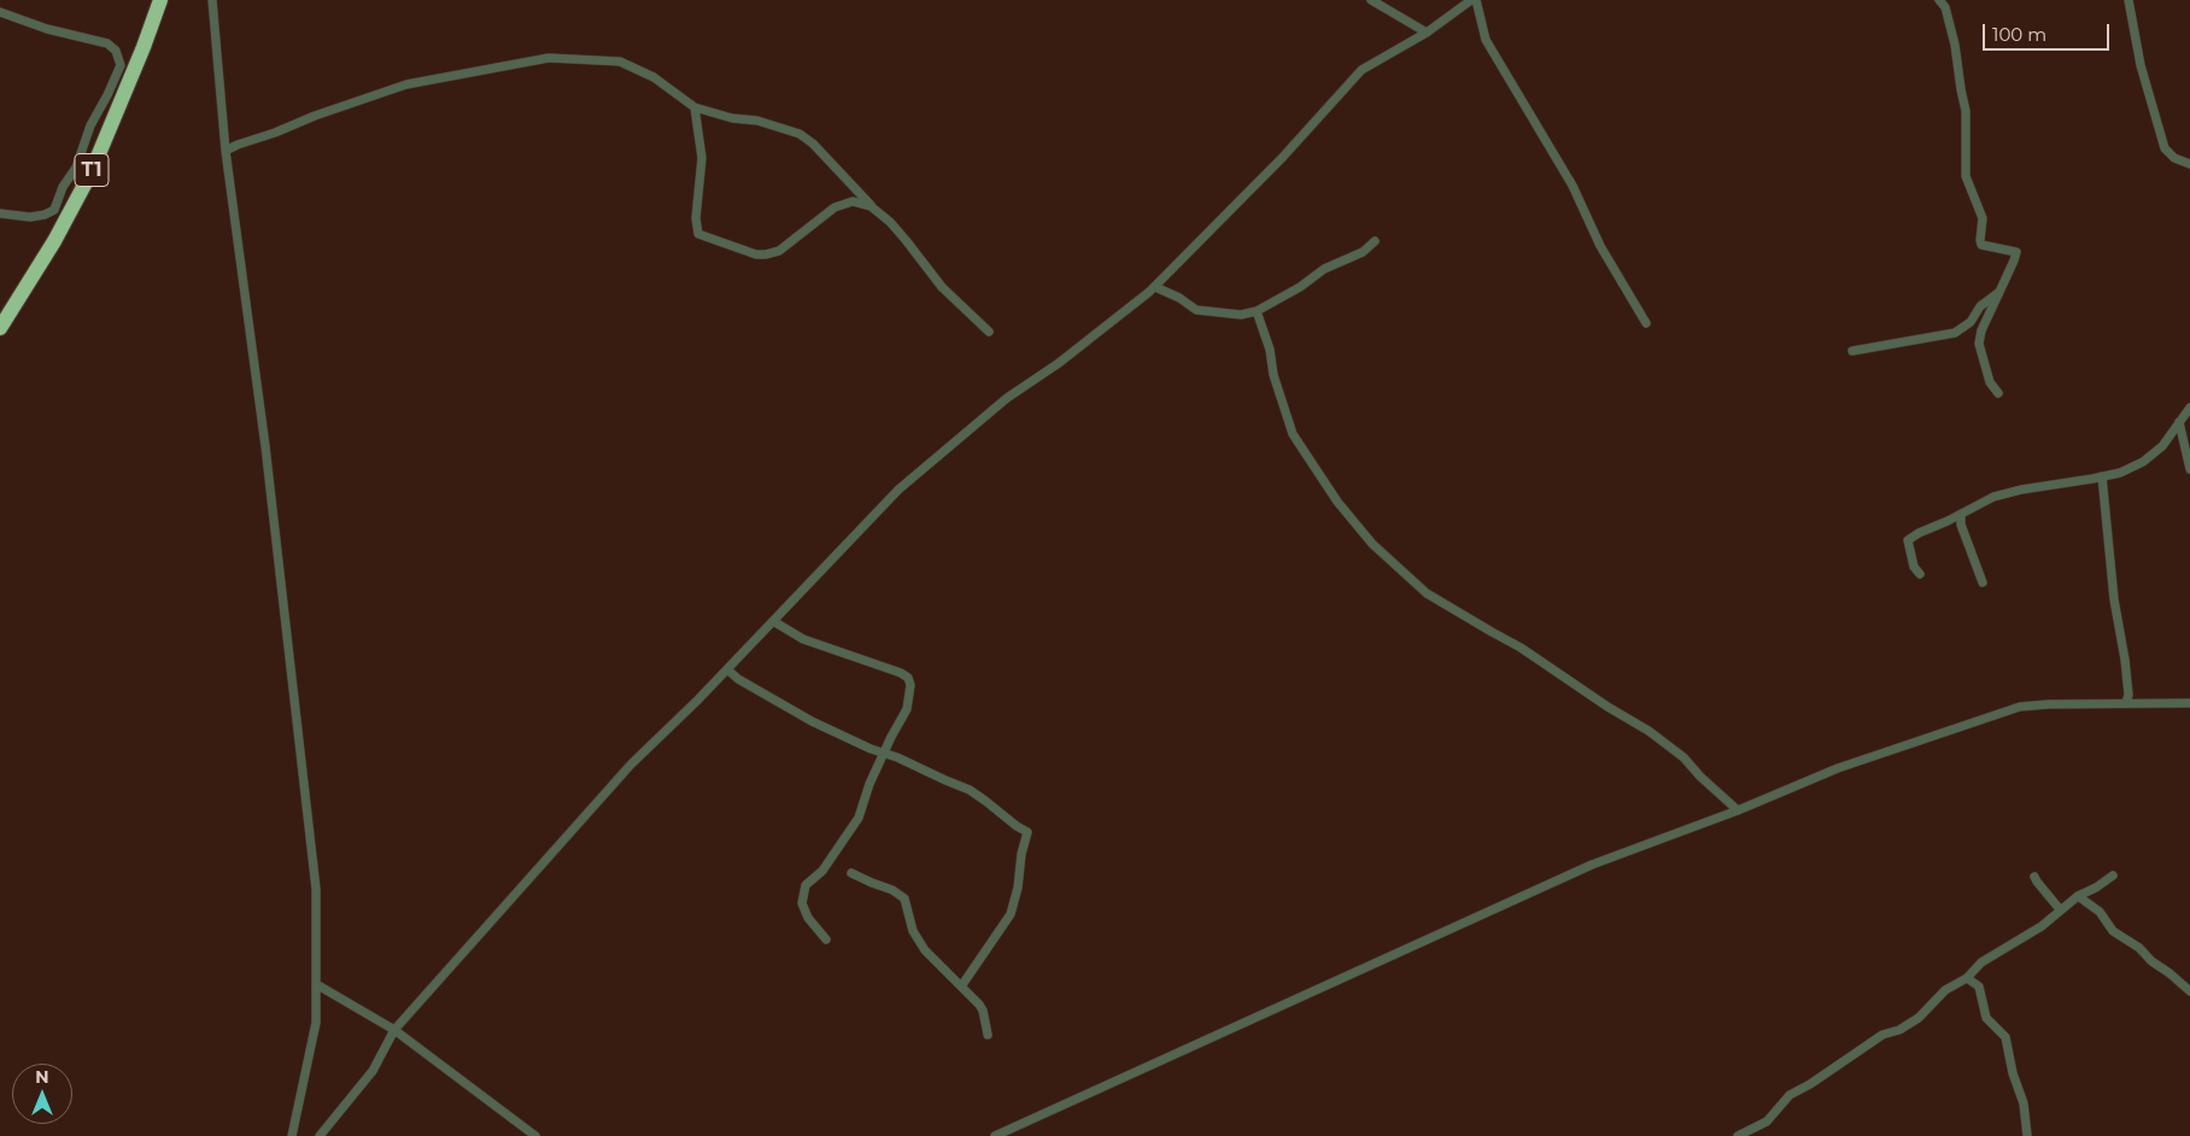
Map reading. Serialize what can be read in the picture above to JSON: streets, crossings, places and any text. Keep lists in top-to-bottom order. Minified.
{"streets":{"highway":["T1"]},"scale_bar":"100 m","north":"top"}
